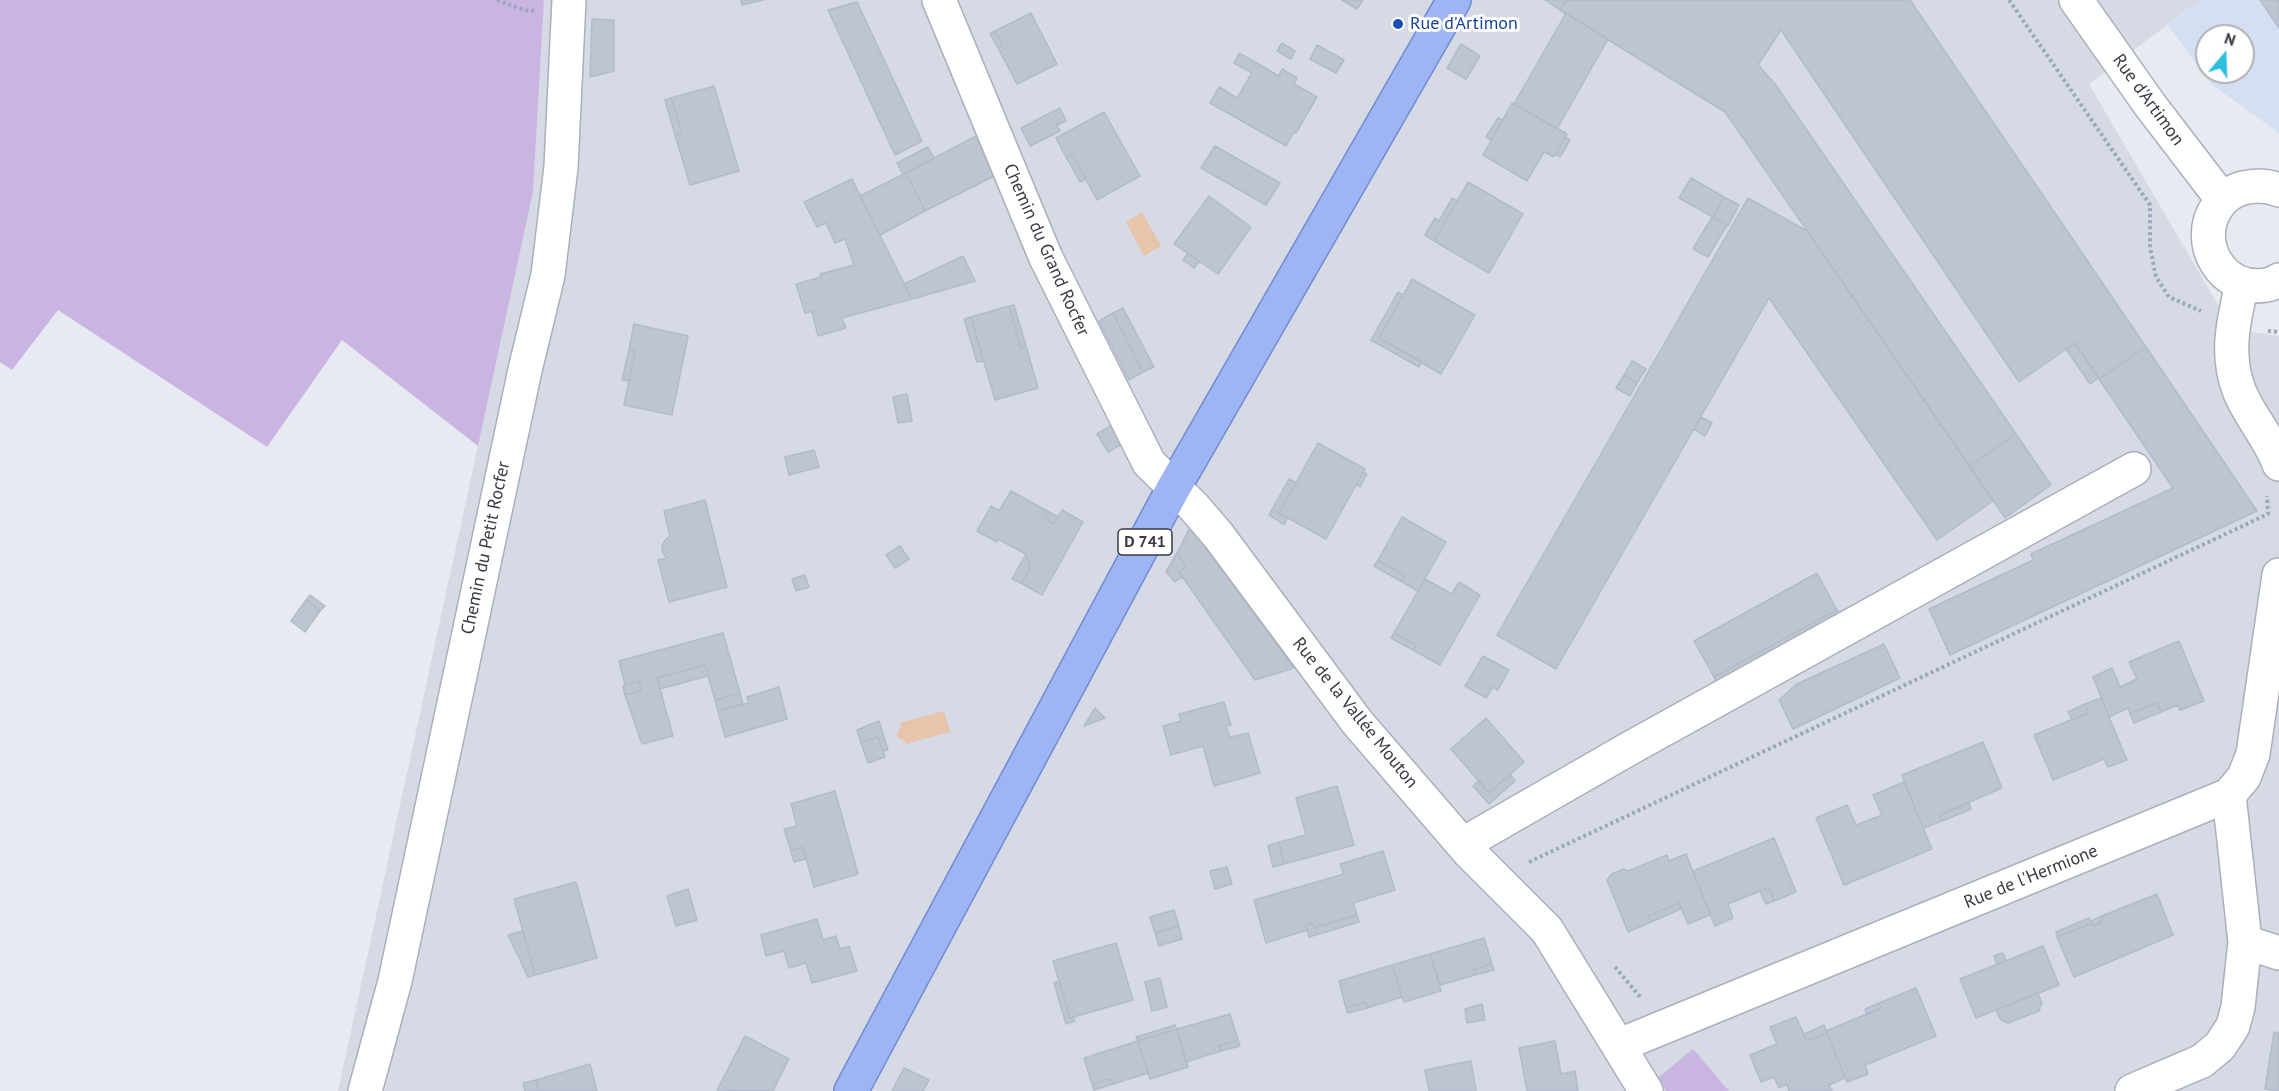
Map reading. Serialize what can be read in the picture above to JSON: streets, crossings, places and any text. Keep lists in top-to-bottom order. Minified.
{"streets":{"main road":["D 741"],"street":["Rue d'Artimon","Chemin du Grand Rocfer","Chemin du Petit Rocfer","Rue de la Vallée Mouton","Rue de l'Hermione"]},"crossings":[["Chemin du Grand Rocfer","D 741"],["Chemin du Grand Rocfer","Rue de la Vallée Mouton"],["D 741","Rue de la Vallée Mouton"],["Rue de la Vallée Mouton","Rue de l'Hermione"]],"places":["Rue d'Artimon"],"north":"top"}
